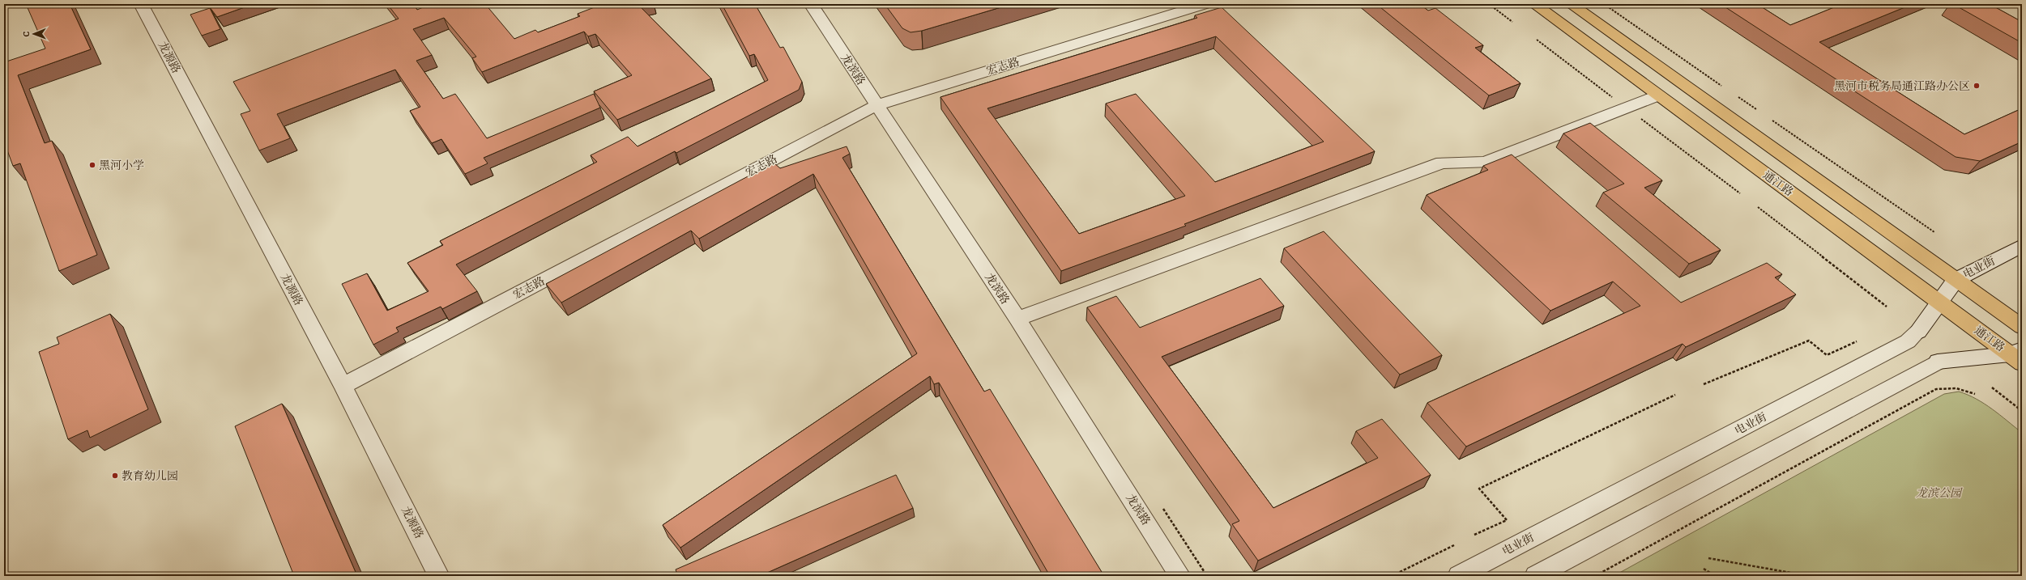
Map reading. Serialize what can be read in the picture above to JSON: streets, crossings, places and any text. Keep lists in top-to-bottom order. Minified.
{"streets":{"main road":["通江路"],"street":["龙源路","宏志路","龙滨路","电业街"]},"crossings":[["龙源路","宏志路"],["宏志路","龙滨路"],["通江路","电业街"]],"parks":["龙滨公园"],"places":["黑河市税务局通江路办公区","黑河小学","教育幼儿园"],"north":"left"}
